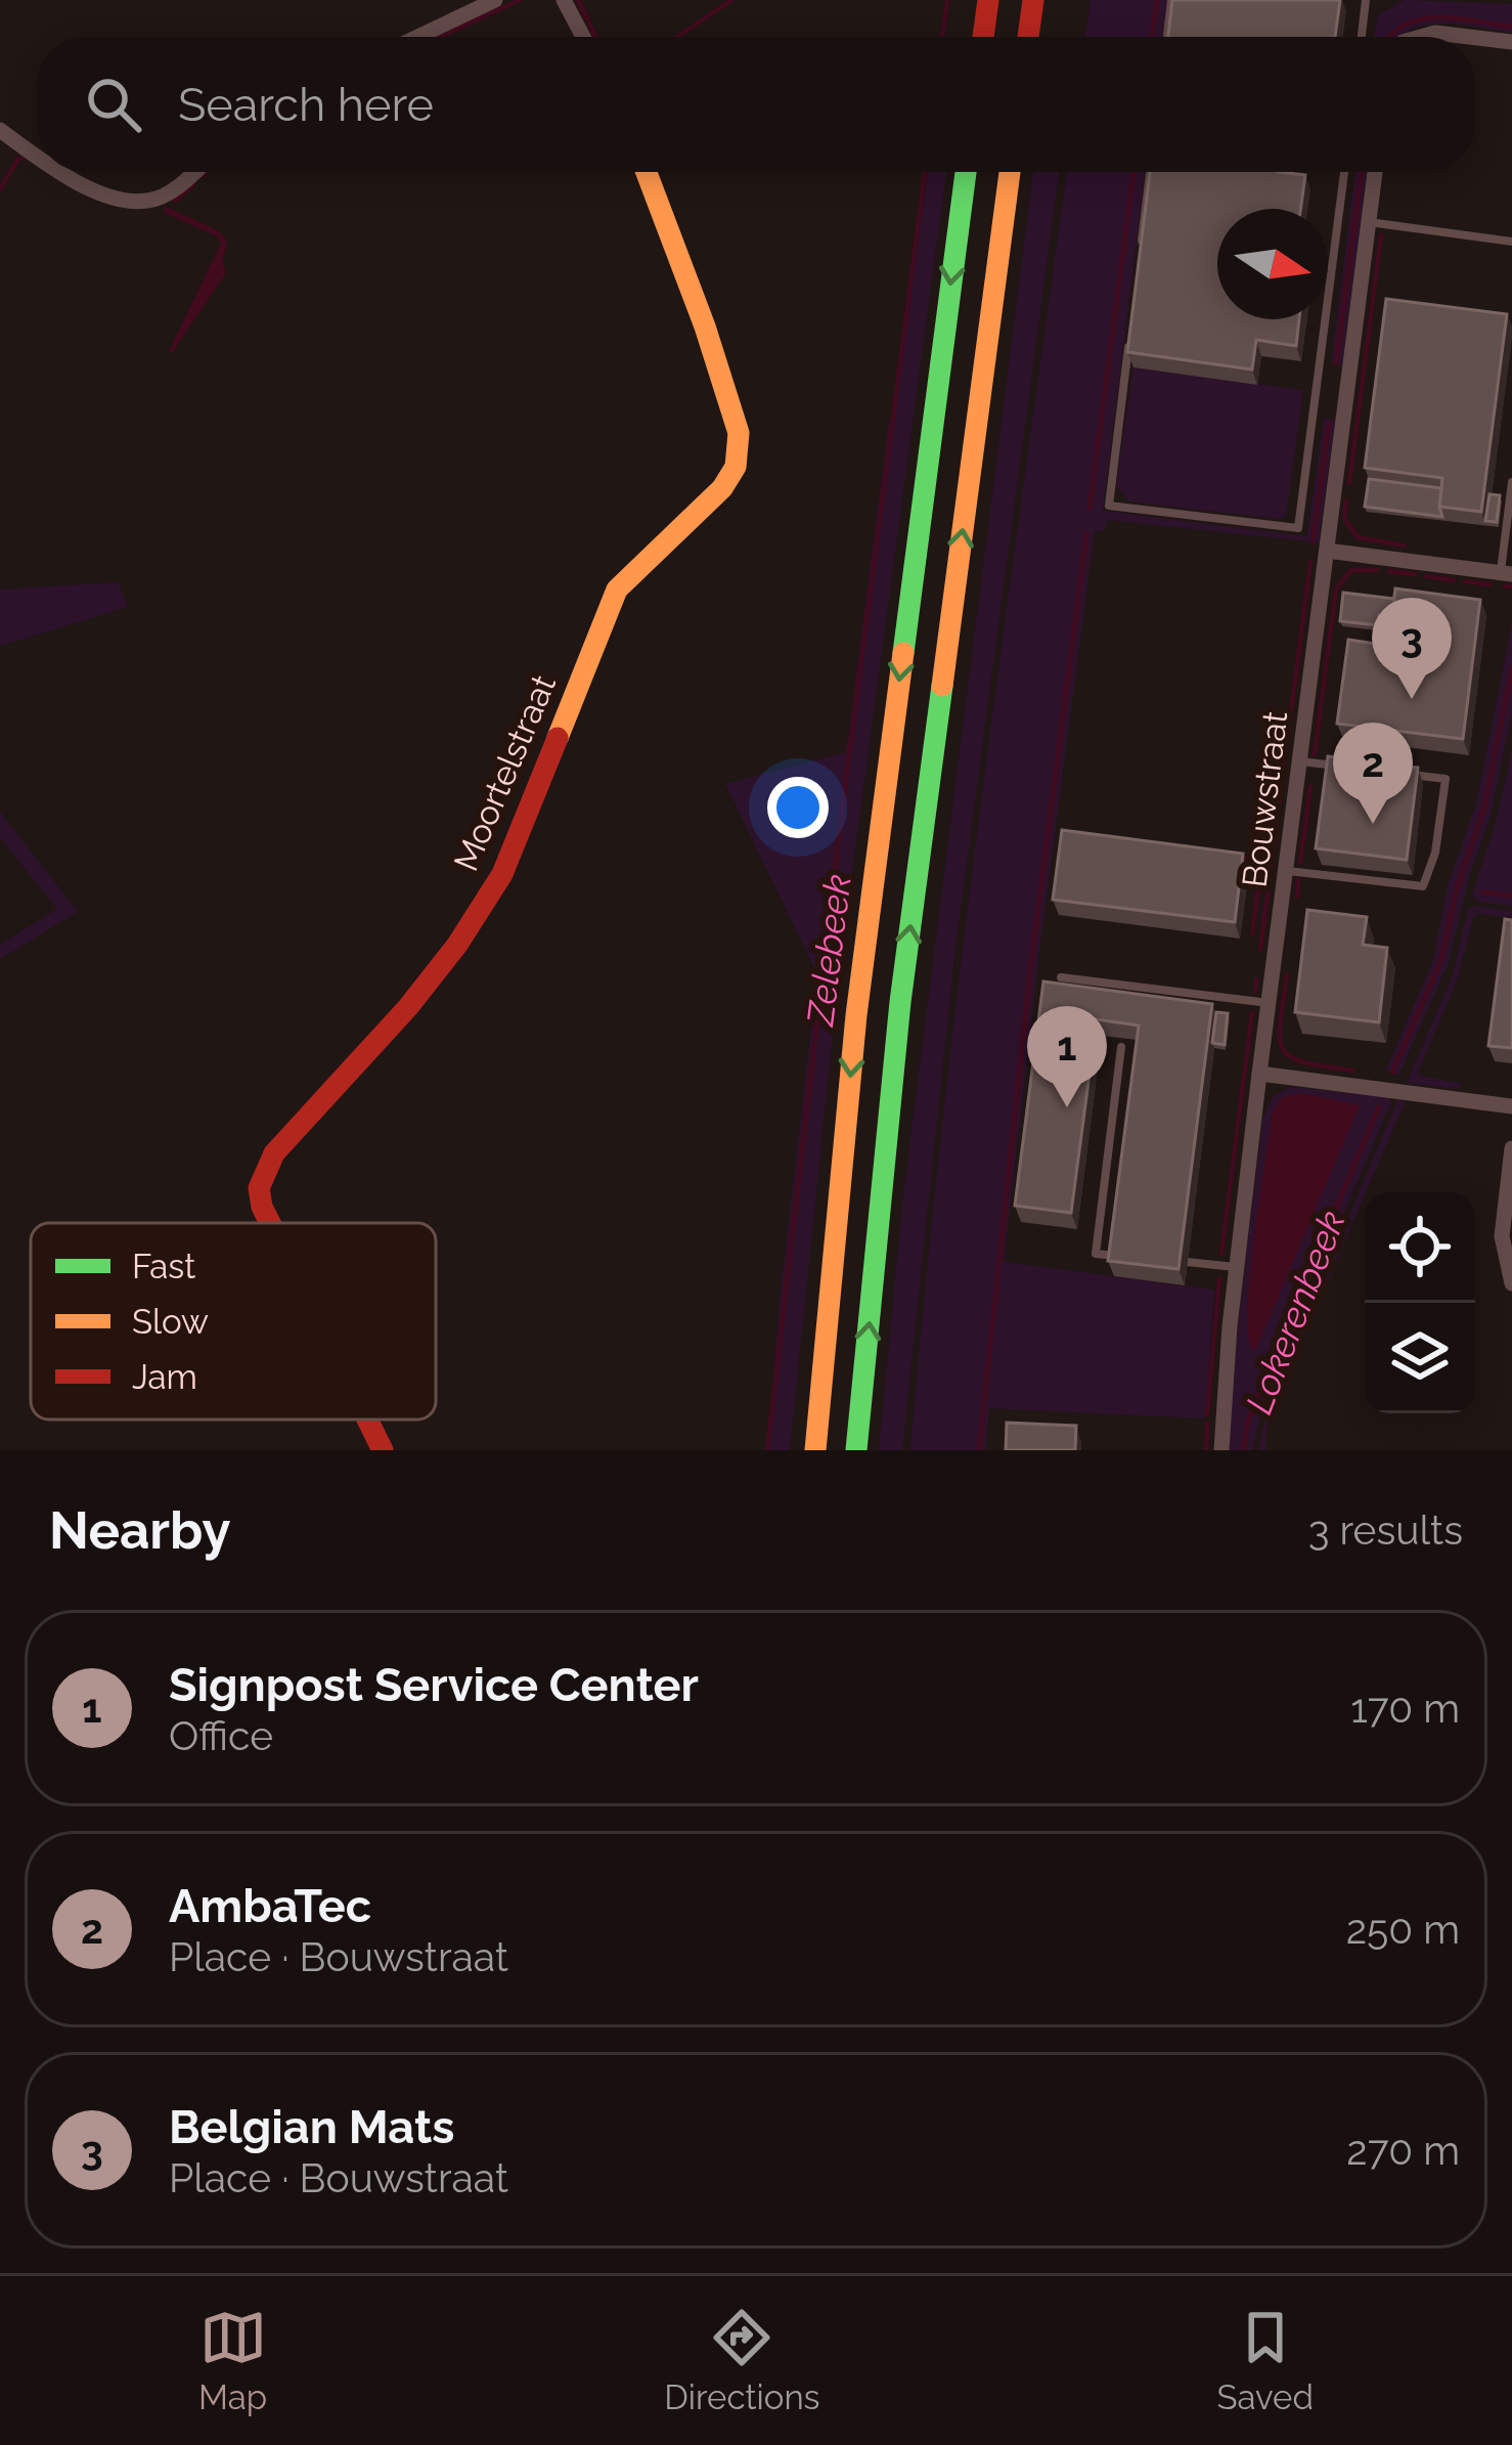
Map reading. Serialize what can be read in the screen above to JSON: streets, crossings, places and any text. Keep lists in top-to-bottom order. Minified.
{"streets":{"main road":["Moortelstraat"],"street":["Bouwstraat"]},"water":["Zelebeek","Lokerenbeek"],"legend":["Fast","Slow","Jam"],"north":"right","page":{"search":"Search here","pins":["3","2","1"],"heading":["Nearby","3 results"],"list":[{"mark":"1","name":"Signpost Service Center","note":"Office","value":"170 m"},{"mark":"2","name":"AmbaTec","note":"Place · Bouwstraat","value":"250 m"},{"mark":"3","name":"Belgian Mats","note":"Place · Bouwstraat","value":"270 m"}],"nav":["Map","Directions","Saved"]}}
